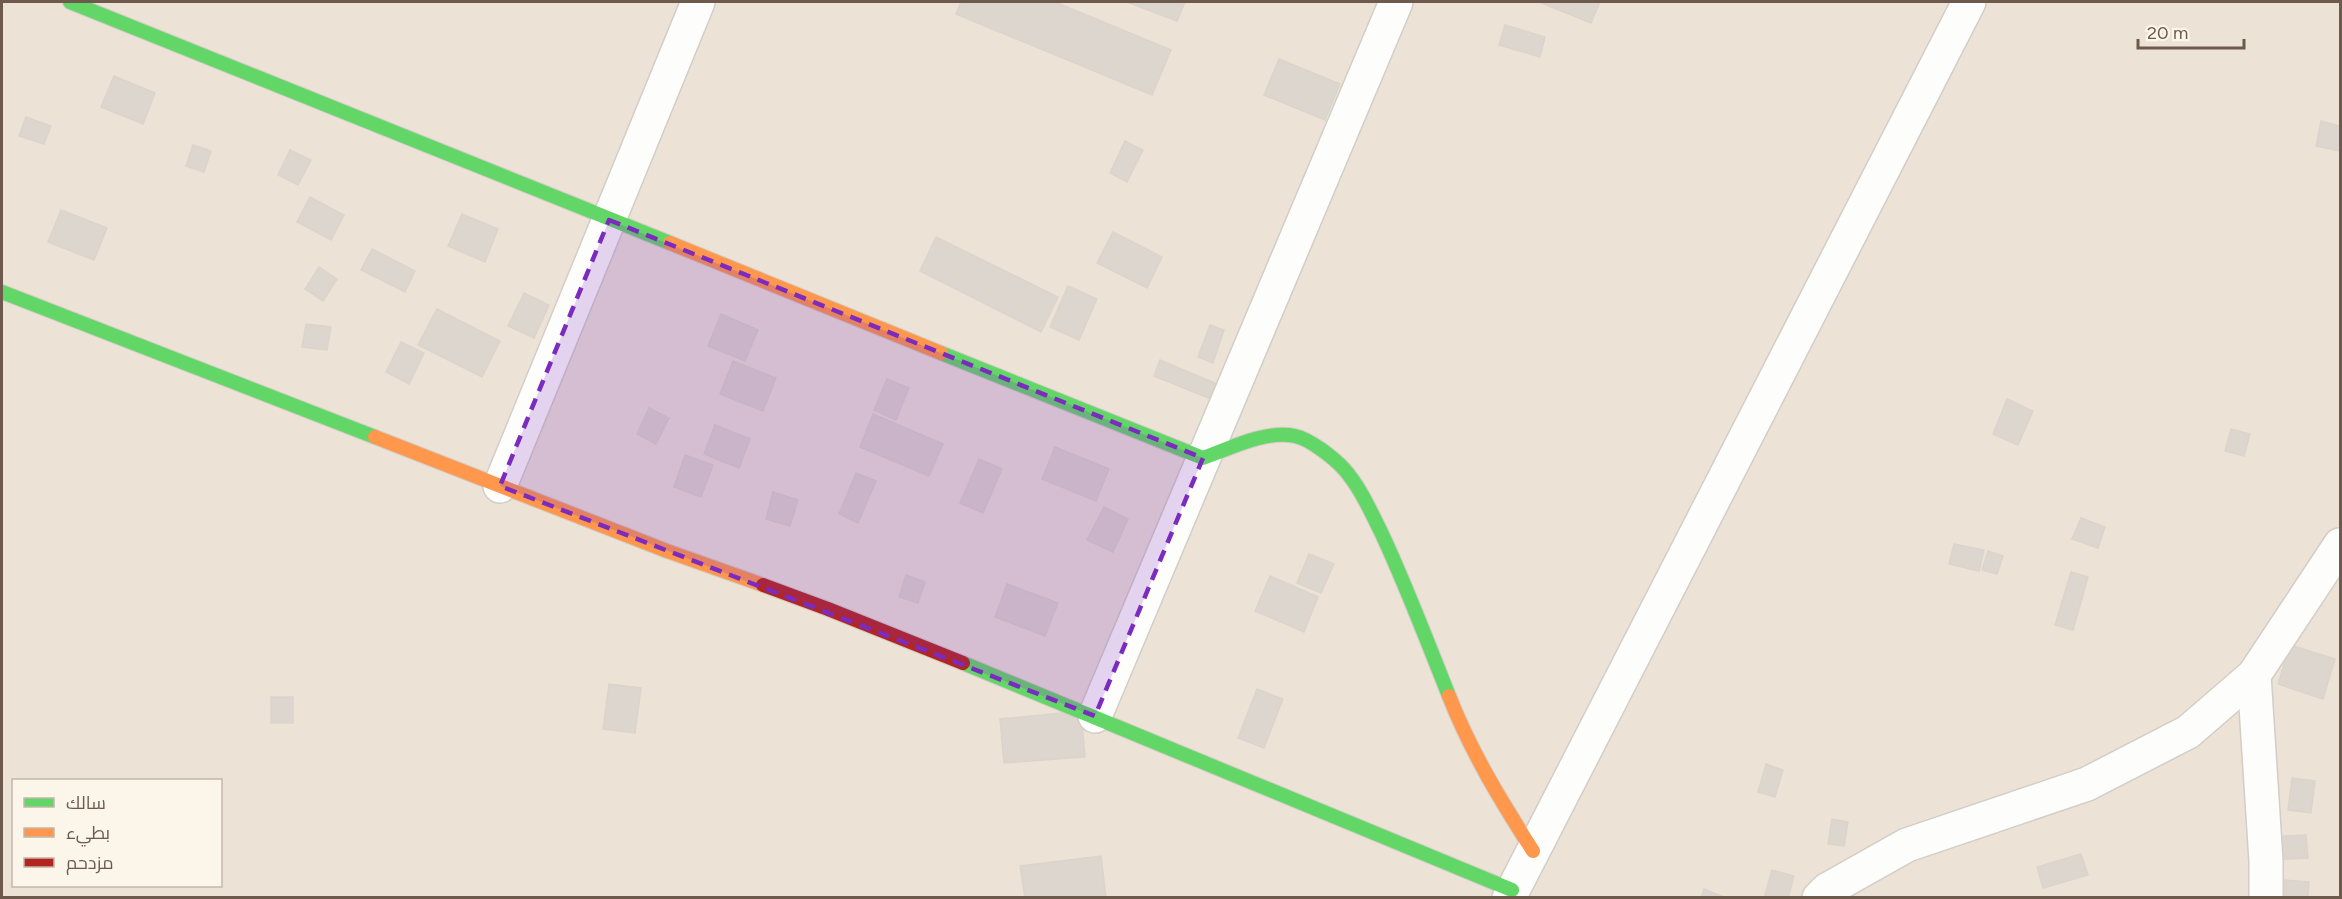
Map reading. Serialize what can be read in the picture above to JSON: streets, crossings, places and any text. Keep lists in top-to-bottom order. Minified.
{"legend":["سالك","بطيء","مزدحم"],"scale_bar":"20 m"}
